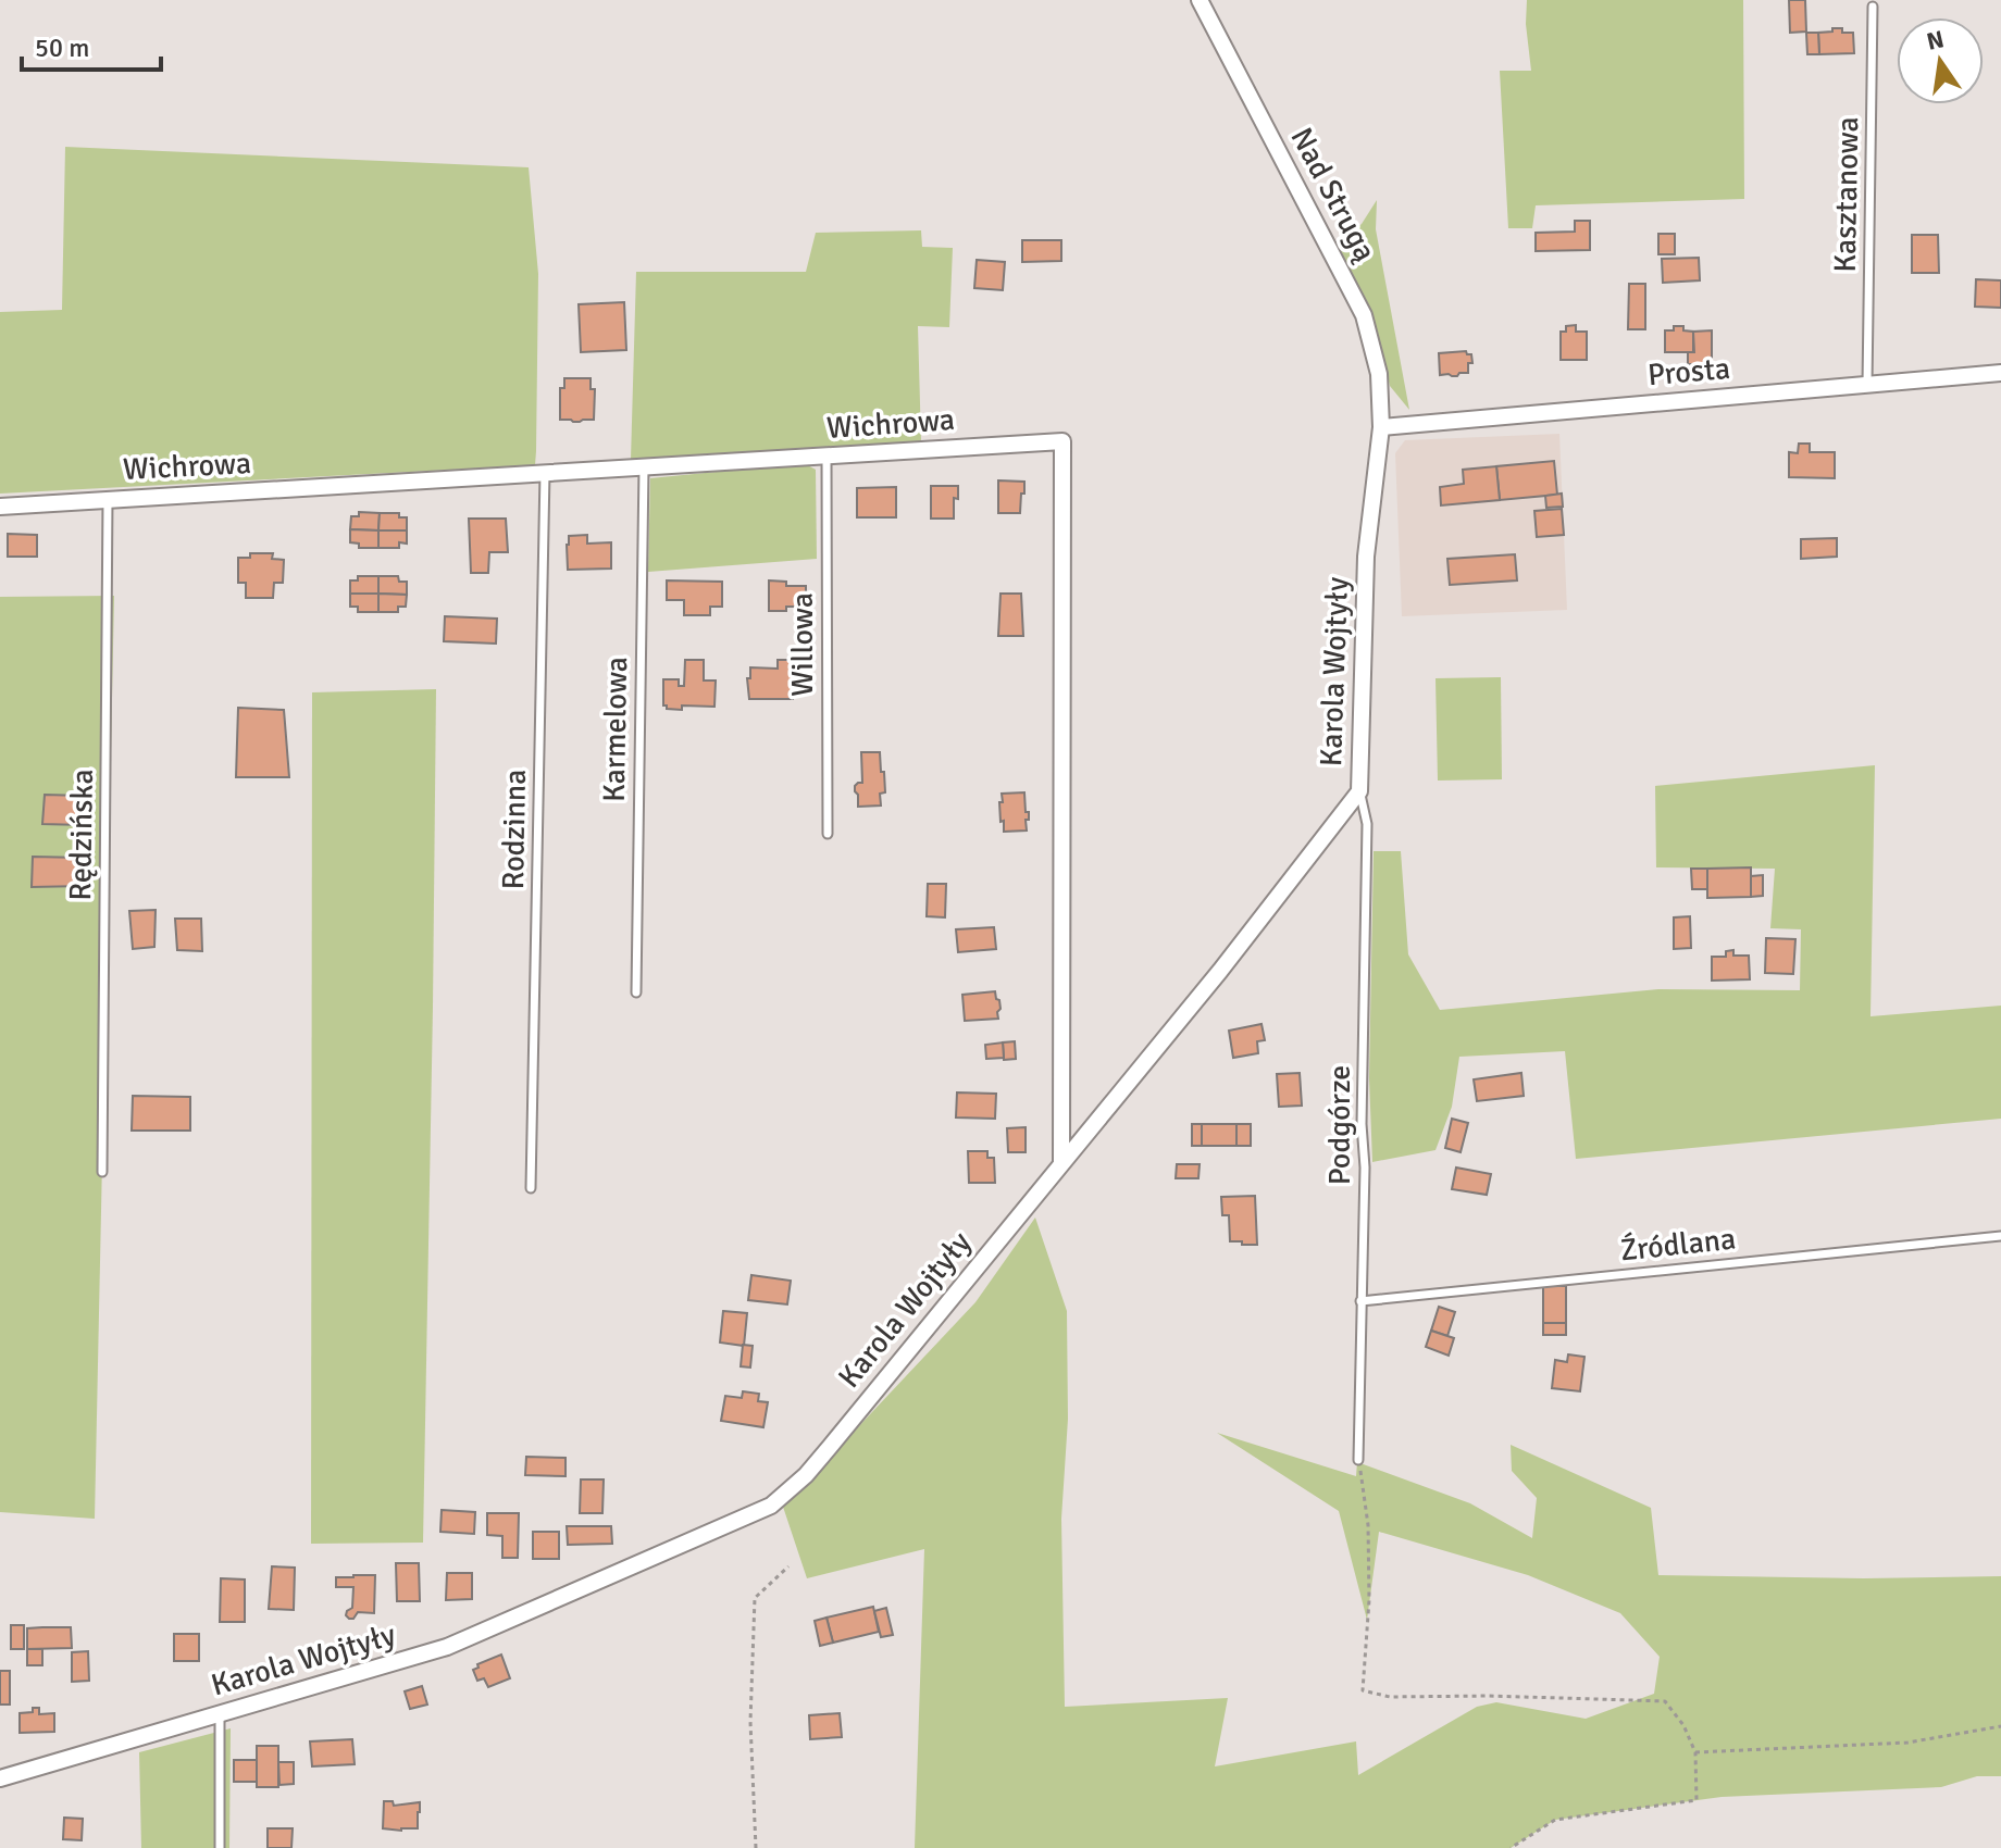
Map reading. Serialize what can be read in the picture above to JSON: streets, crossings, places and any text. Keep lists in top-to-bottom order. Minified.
{"streets":{"street":["Nad Strugą","Prosta","Wichrowa","Karola Wojtyły"],"lane":["Kasztanowa","Willowa","Karmelowa","Rodzinna","Rędzińska","Podgórze","Źródlana"]},"crossings":[["Nad Strugą","Prosta"],["Nad Strugą","Karola Wojtyły"],["Kasztanowa","Prosta"],["Prosta","Karola Wojtyły"],["Wichrowa","Willowa"],["Wichrowa","Karola Wojtyły"],["Wichrowa","Karmelowa"],["Wichrowa","Rodzinna"],["Wichrowa","Rędzińska"],["Karola Wojtyły","Podgórze"],["Podgórze","Źródlana"]],"scale_bar":"50 m","north":"top"}
